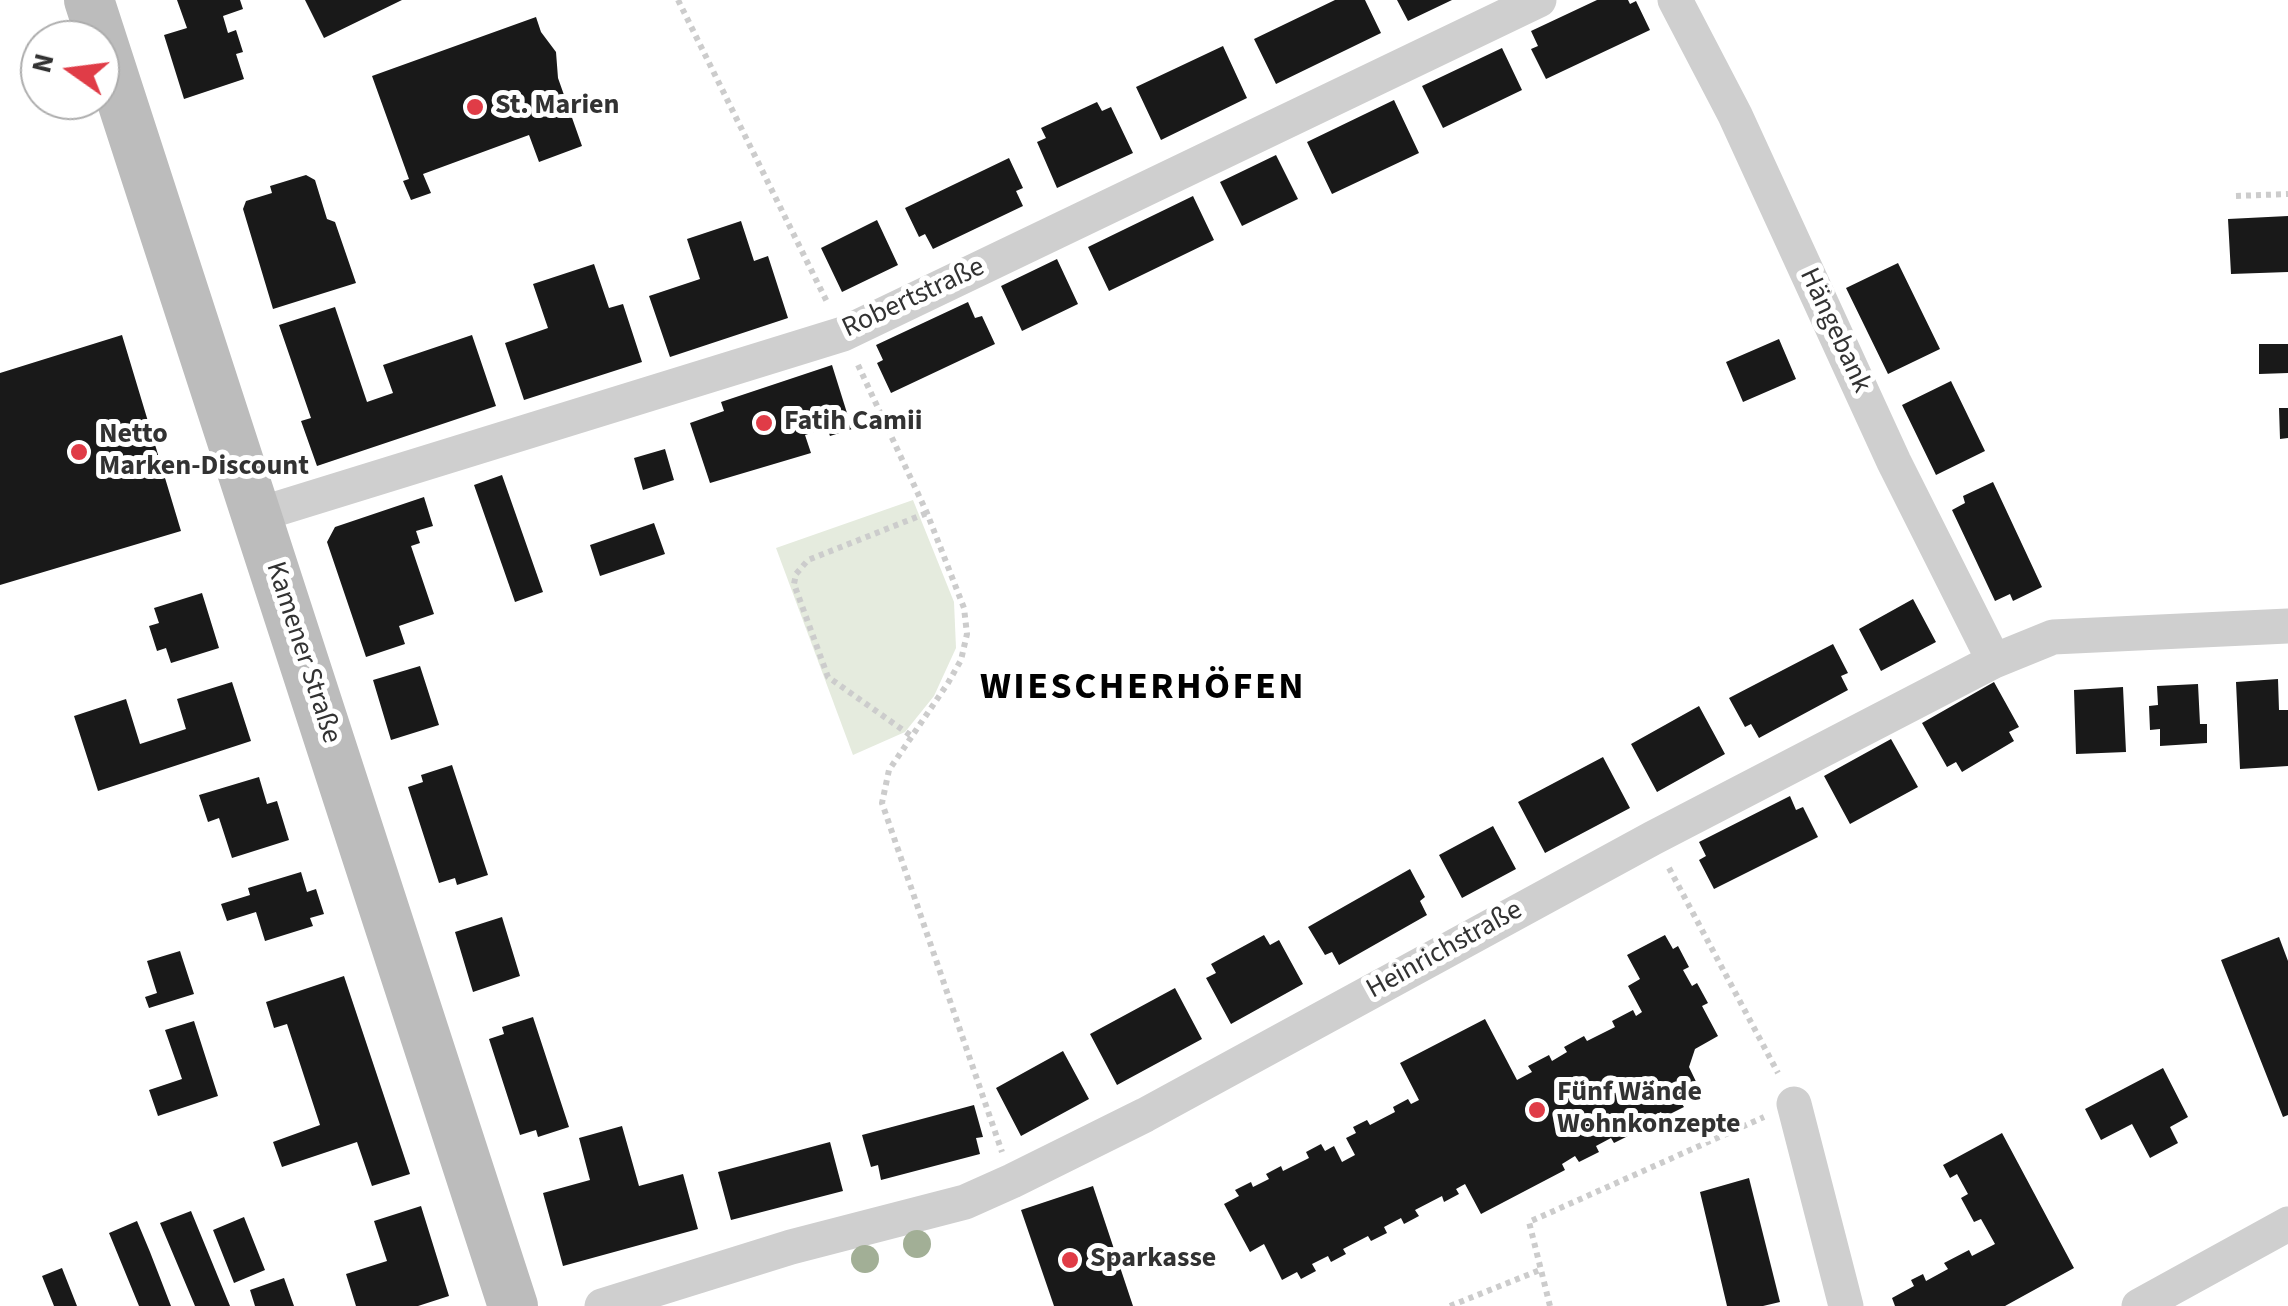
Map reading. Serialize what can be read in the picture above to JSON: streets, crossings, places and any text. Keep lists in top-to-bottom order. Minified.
{"streets":{"main road":["Kamener Straße"],"street":["Robertstraße","Hängebank","Heinrichstraße"]},"crossings":[["Robertstraße","Kamener Straße"],["Hängebank","Heinrichstraße"]],"districts":["WIESCHERHÖFEN"],"places":["St. Marien","Fatih Camii","Netto Marken-Discount","Fünf Wände Wohnkonzepte","Sparkasse"],"north":"left"}
